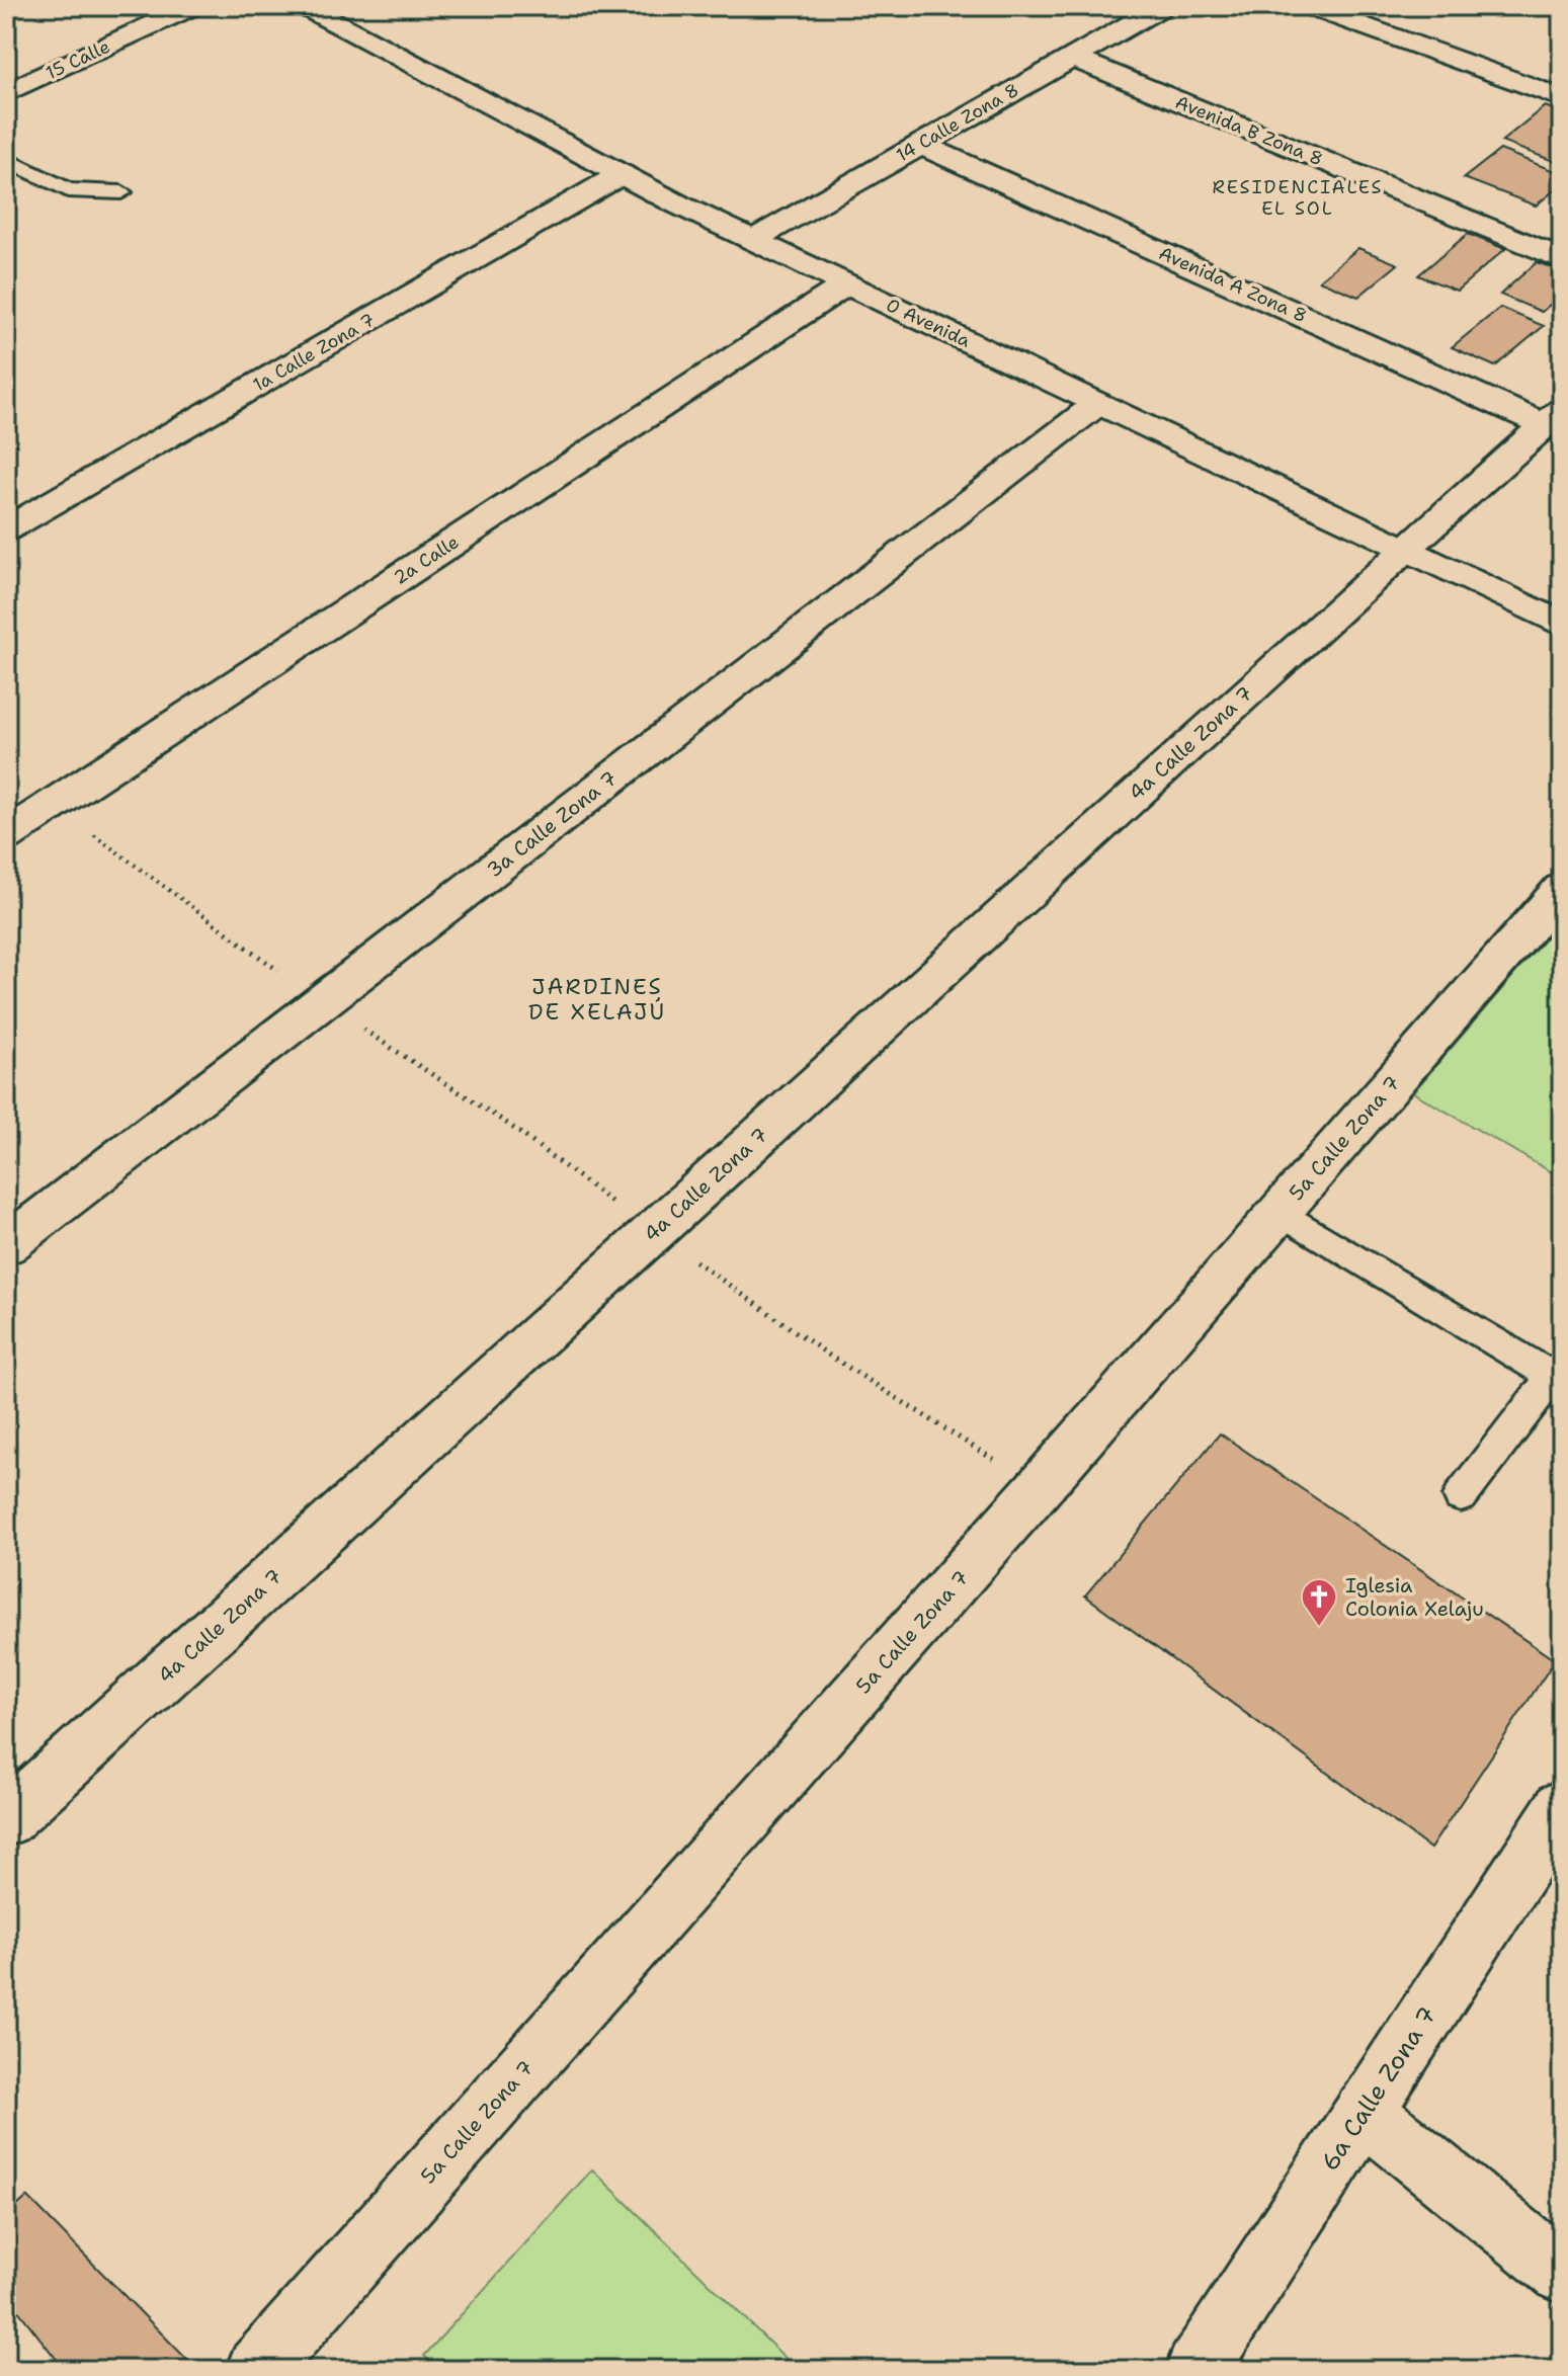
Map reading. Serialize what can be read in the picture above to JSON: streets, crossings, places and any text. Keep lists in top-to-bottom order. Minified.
{"streets":{"street":["15 Calle","14 Calle Zona 8","Avenida B Zona 8","Avenida A Zona 8","0 Avenida","1a Calle Zona 7","2a Calle","4a Calle Zona 7","3a Calle Zona 7","5a Calle Zona 7","6a Calle Zona 7"]},"crossings":[["14 Calle Zona 8","Avenida B Zona 8"],["14 Calle Zona 8","Avenida A Zona 8"],["14 Calle Zona 8","0 Avenida"],["Avenida A Zona 8","4a Calle Zona 7"],["0 Avenida","1a Calle Zona 7"],["0 Avenida","2a Calle"],["0 Avenida","4a Calle Zona 7"],["0 Avenida","3a Calle Zona 7"]],"districts":["RESIDENCIALES EL SOL","JARDINES DE XELAJÚ"],"places":{"church":["Iglesia Colonia Xelaju"]}}
